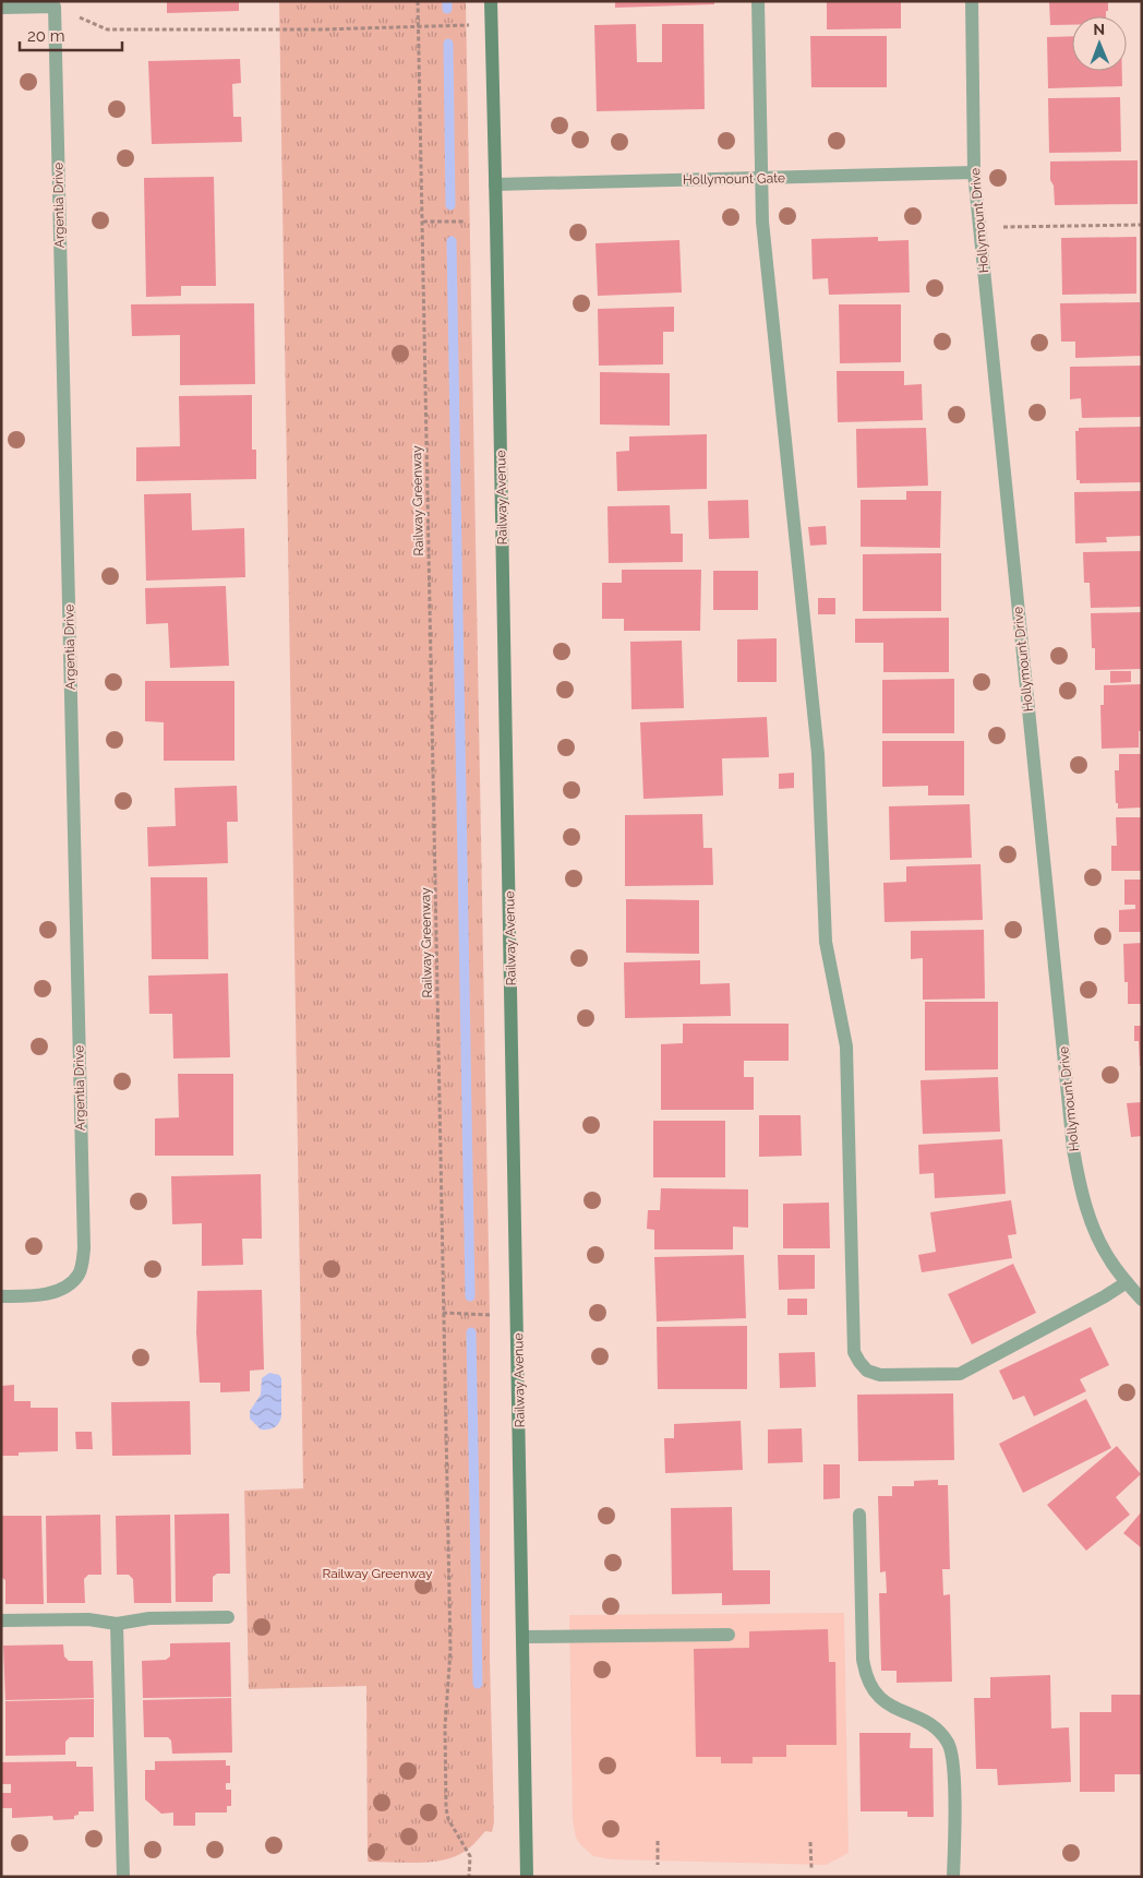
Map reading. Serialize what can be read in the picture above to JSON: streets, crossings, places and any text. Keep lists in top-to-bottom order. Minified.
{"streets":{"main road":["Railway Avenue"],"street":["Hollymount Gate","Argentia Drive","Hollymount Drive"],"path":["Railway Greenway"]},"crossings":[["Hollymount Gate","Hollymount Drive"],["Hollymount Gate","Railway Avenue"]],"parks":["Railway Greenway"],"scale_bar":"20 m","north":"top"}
